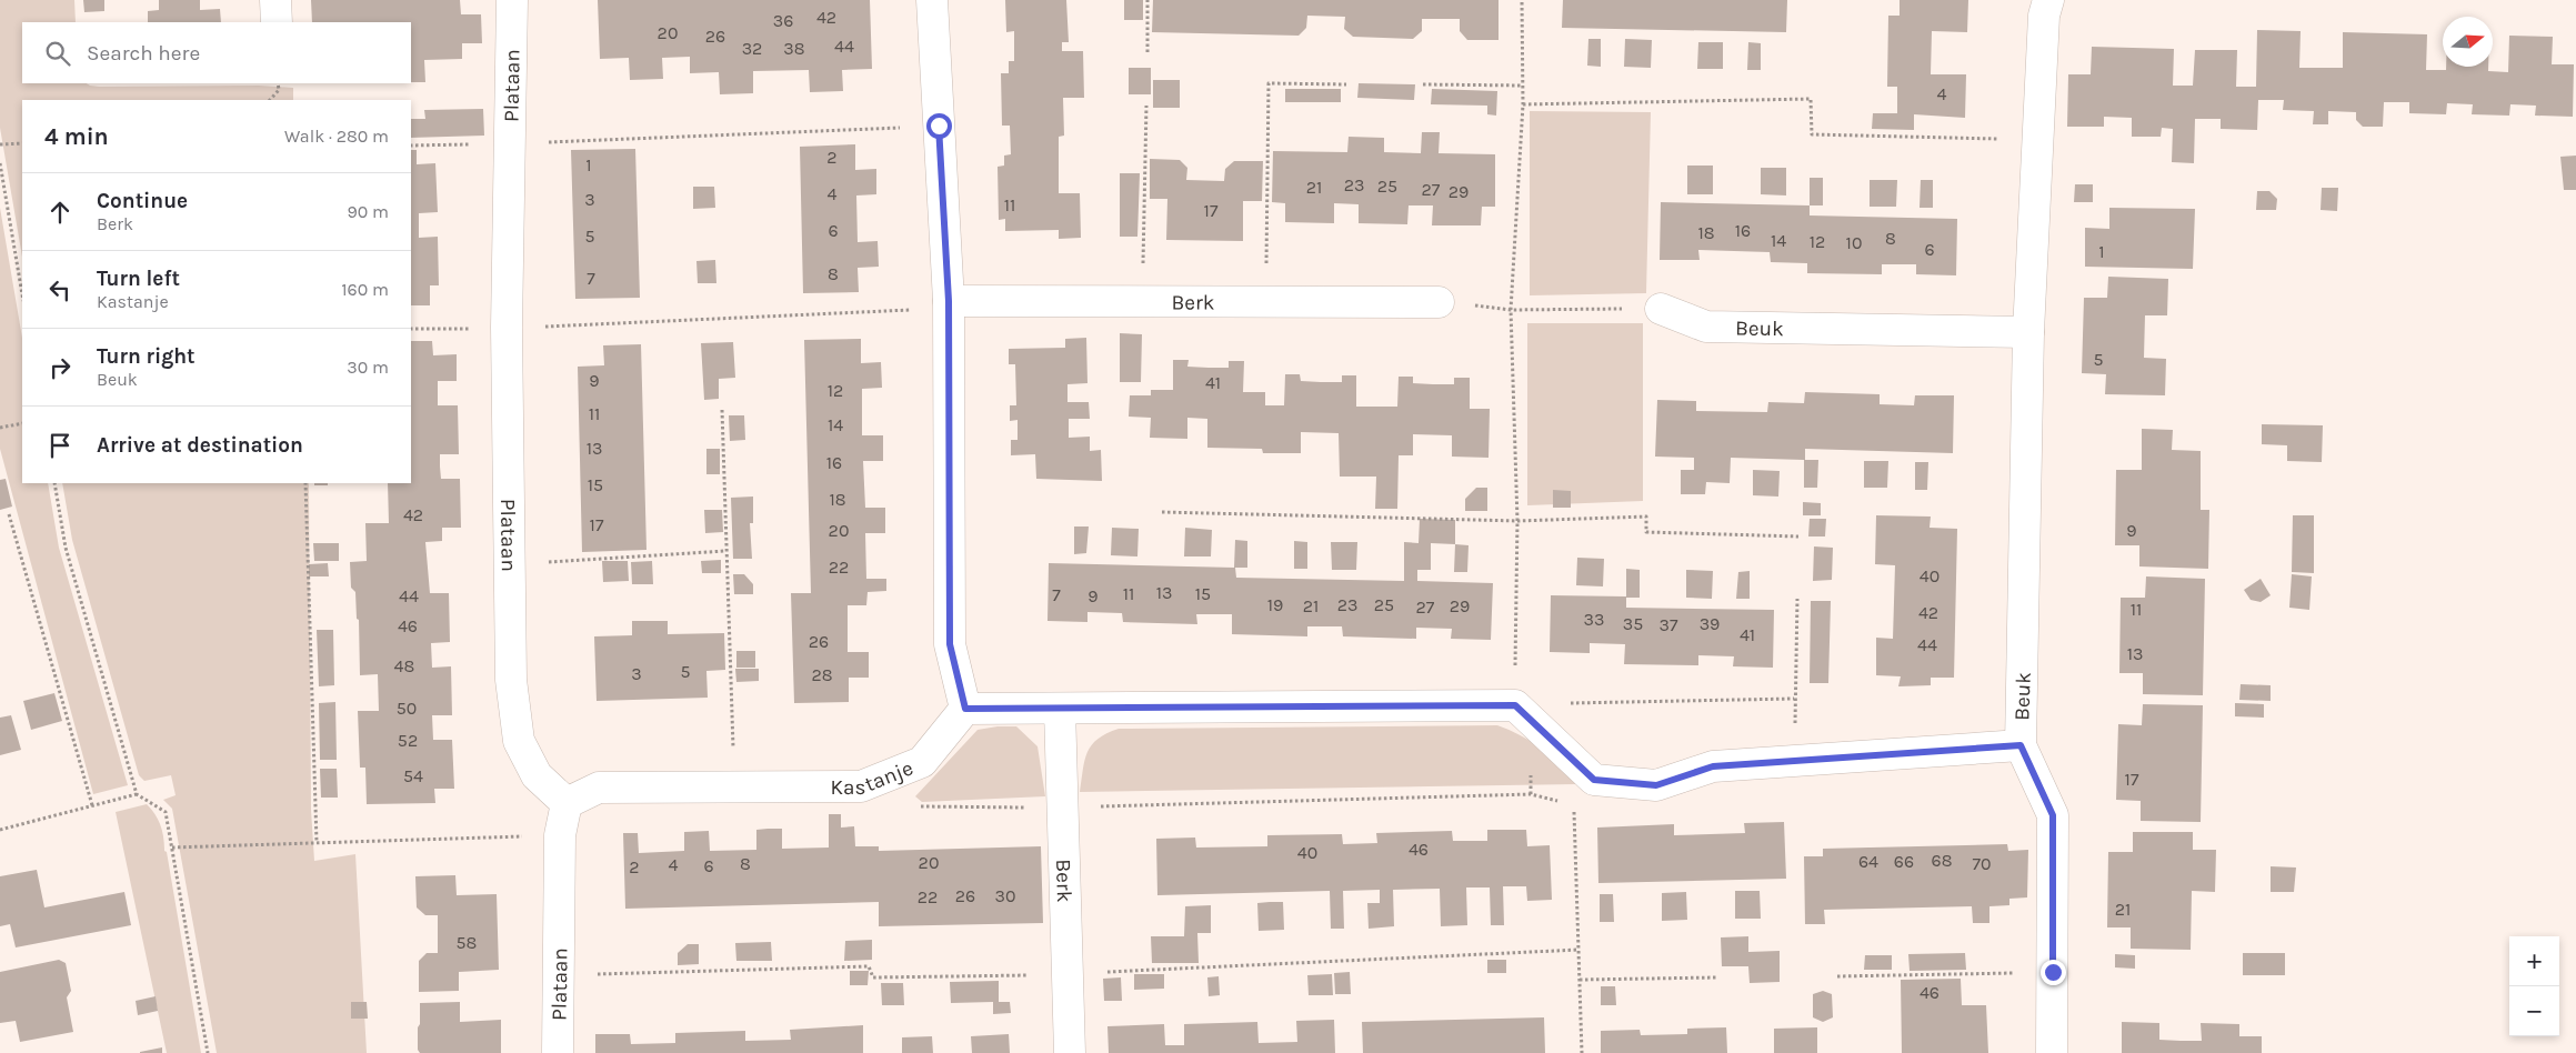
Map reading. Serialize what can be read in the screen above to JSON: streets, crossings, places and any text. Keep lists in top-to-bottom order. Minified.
{"streets":{"street":["Plataan","Berk","Beuk","Kastanje"]},"crossings":[["Plataan","Kastanje"]],"house_numbers":["42","36","20","26","44","32","38","4","2","1","23","25","21","27","29","4","3","11","17","6","16","18","5","8","14","12","10","6","1","8","7","5","9","41","12","11","14","13","16","15","18","42","17","20","9","22","40","13","11","15","7","44","9","19","23","25","21","29","27","11","42","33","35","39","37","46","41","26","44","13","48","5","3","28","50","52","54","17","46","40","68","64","66","20","8","70","4","6","2","26","30","22","21","58","46"],"north":"right","page":{"search":"Search here","heading":["4 min","Walk · 280 m"],"list":[["Continue","Berk","90 m"],["Turn left","Kastanje","160 m"],["Turn right","Beuk","30 m"],"Arrive at destination"],"map_buttons":["+","−"]}}
